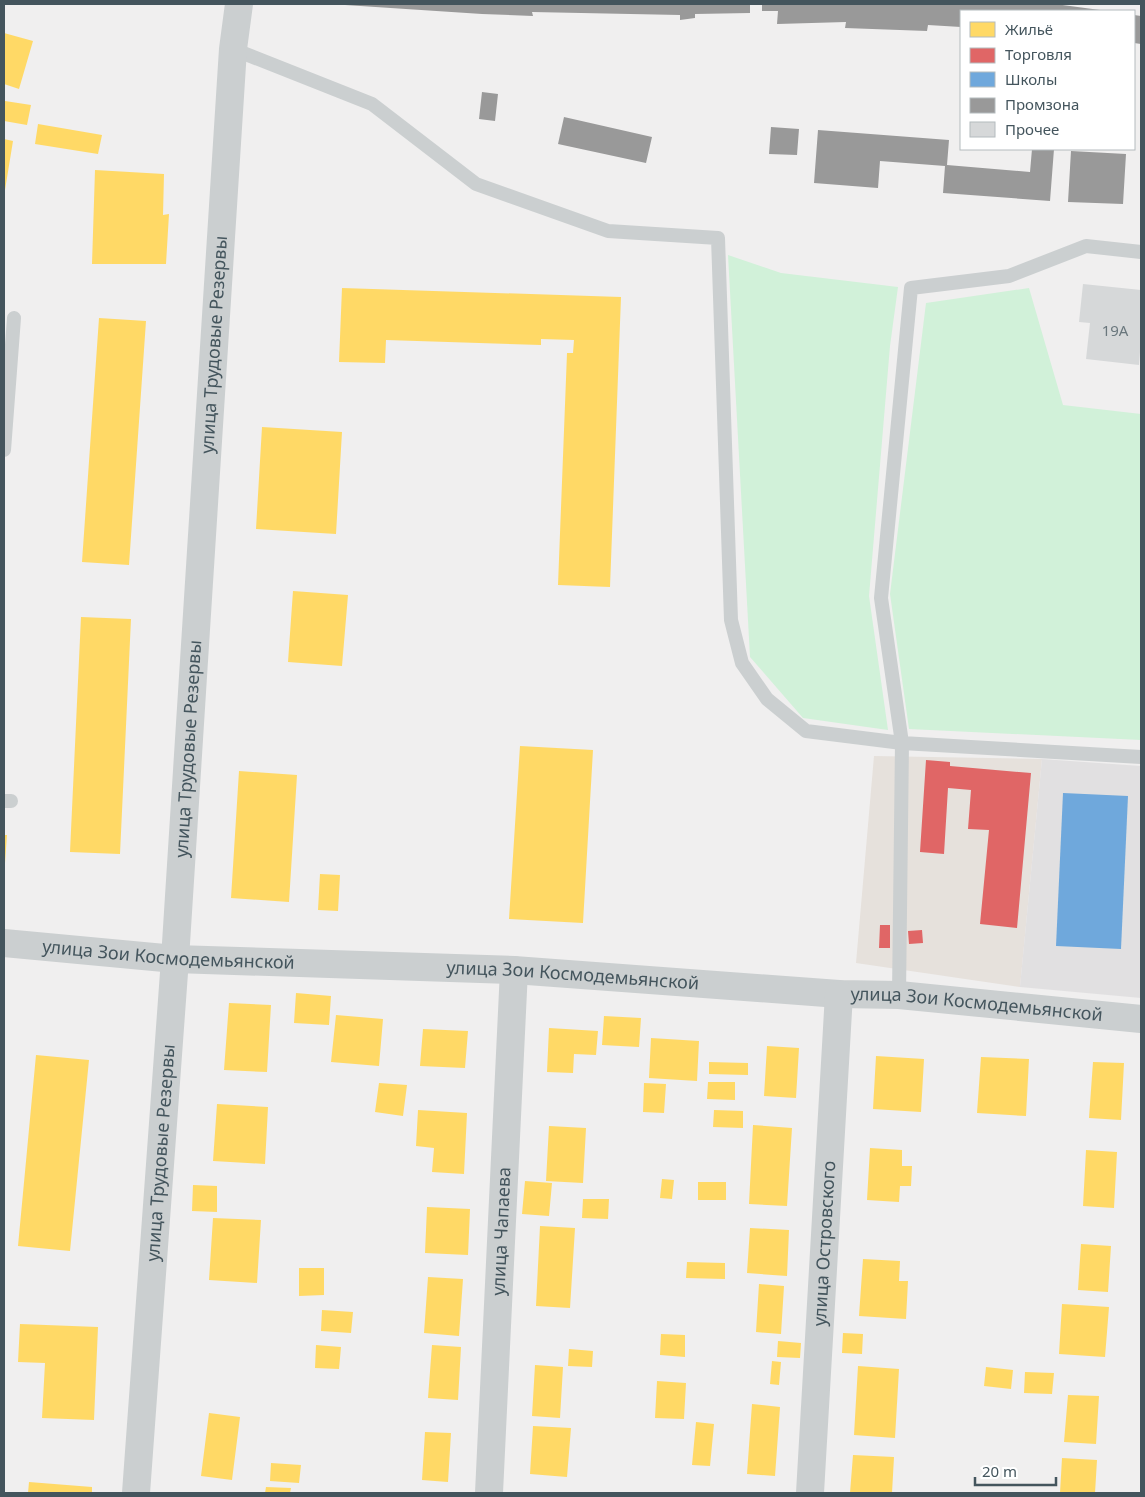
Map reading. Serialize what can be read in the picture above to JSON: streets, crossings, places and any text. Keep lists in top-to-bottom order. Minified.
{"streets":{"street":["улица Трудовые Резервы","улица Зои Космодемьянской","улица Чапаева","улица Островского"]},"crossings":[["улица Трудовые Резервы","улица Зои Космодемьянской"],["улица Зои Космодемьянской","улица Чапаева"],["улица Зои Космодемьянской","улица Островского"]],"house_numbers":["19А"],"legend":["Жильё","Торговля","Школы","Промзона","Прочее"],"scale_bar":"20 m"}
